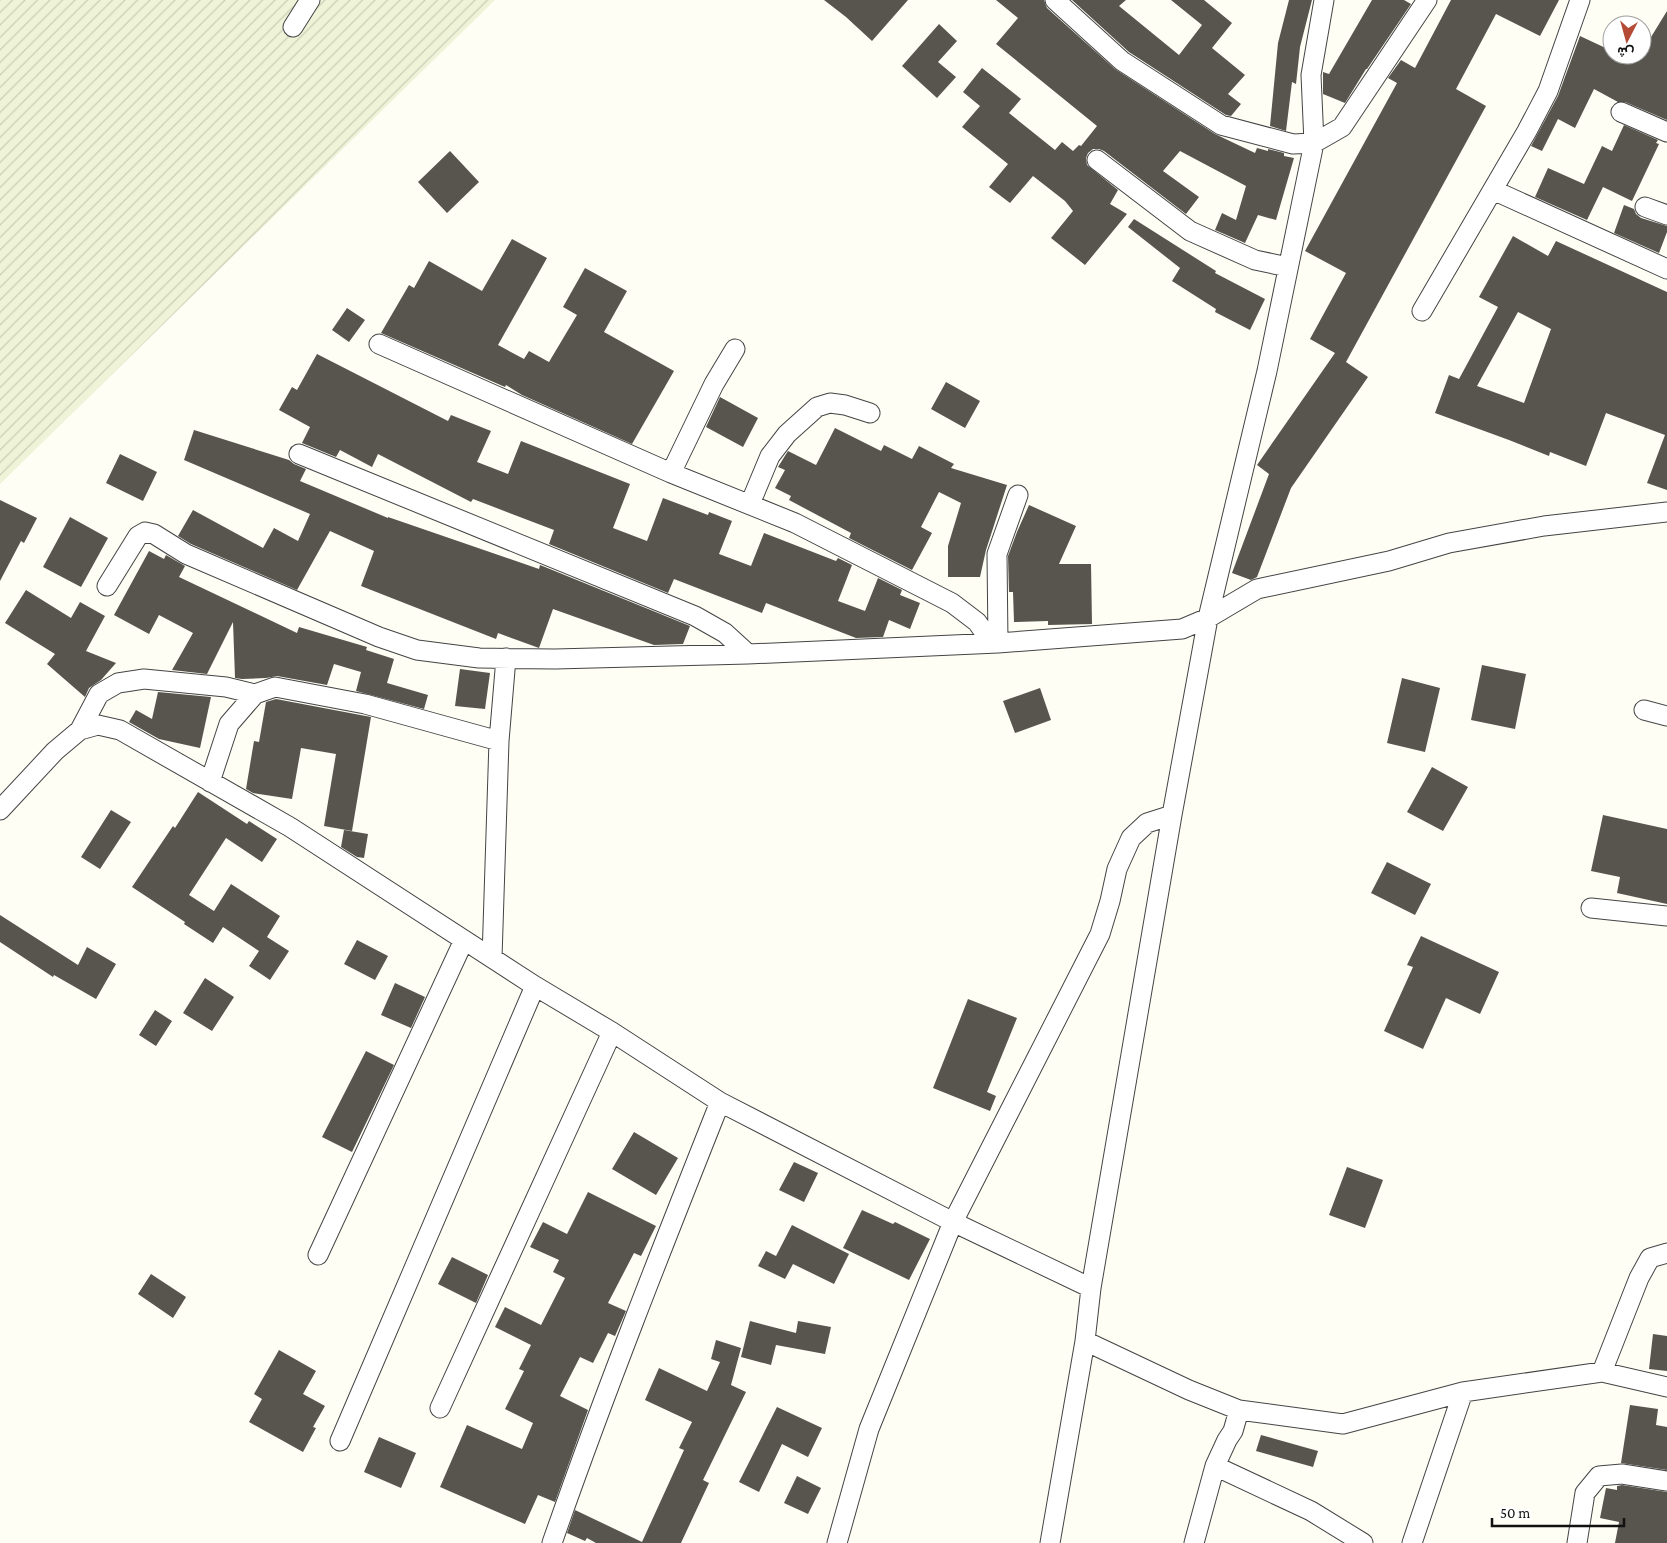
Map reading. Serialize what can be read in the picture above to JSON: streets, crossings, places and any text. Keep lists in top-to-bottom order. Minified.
{"scale_bar":"50 m","north":"bottom"}
